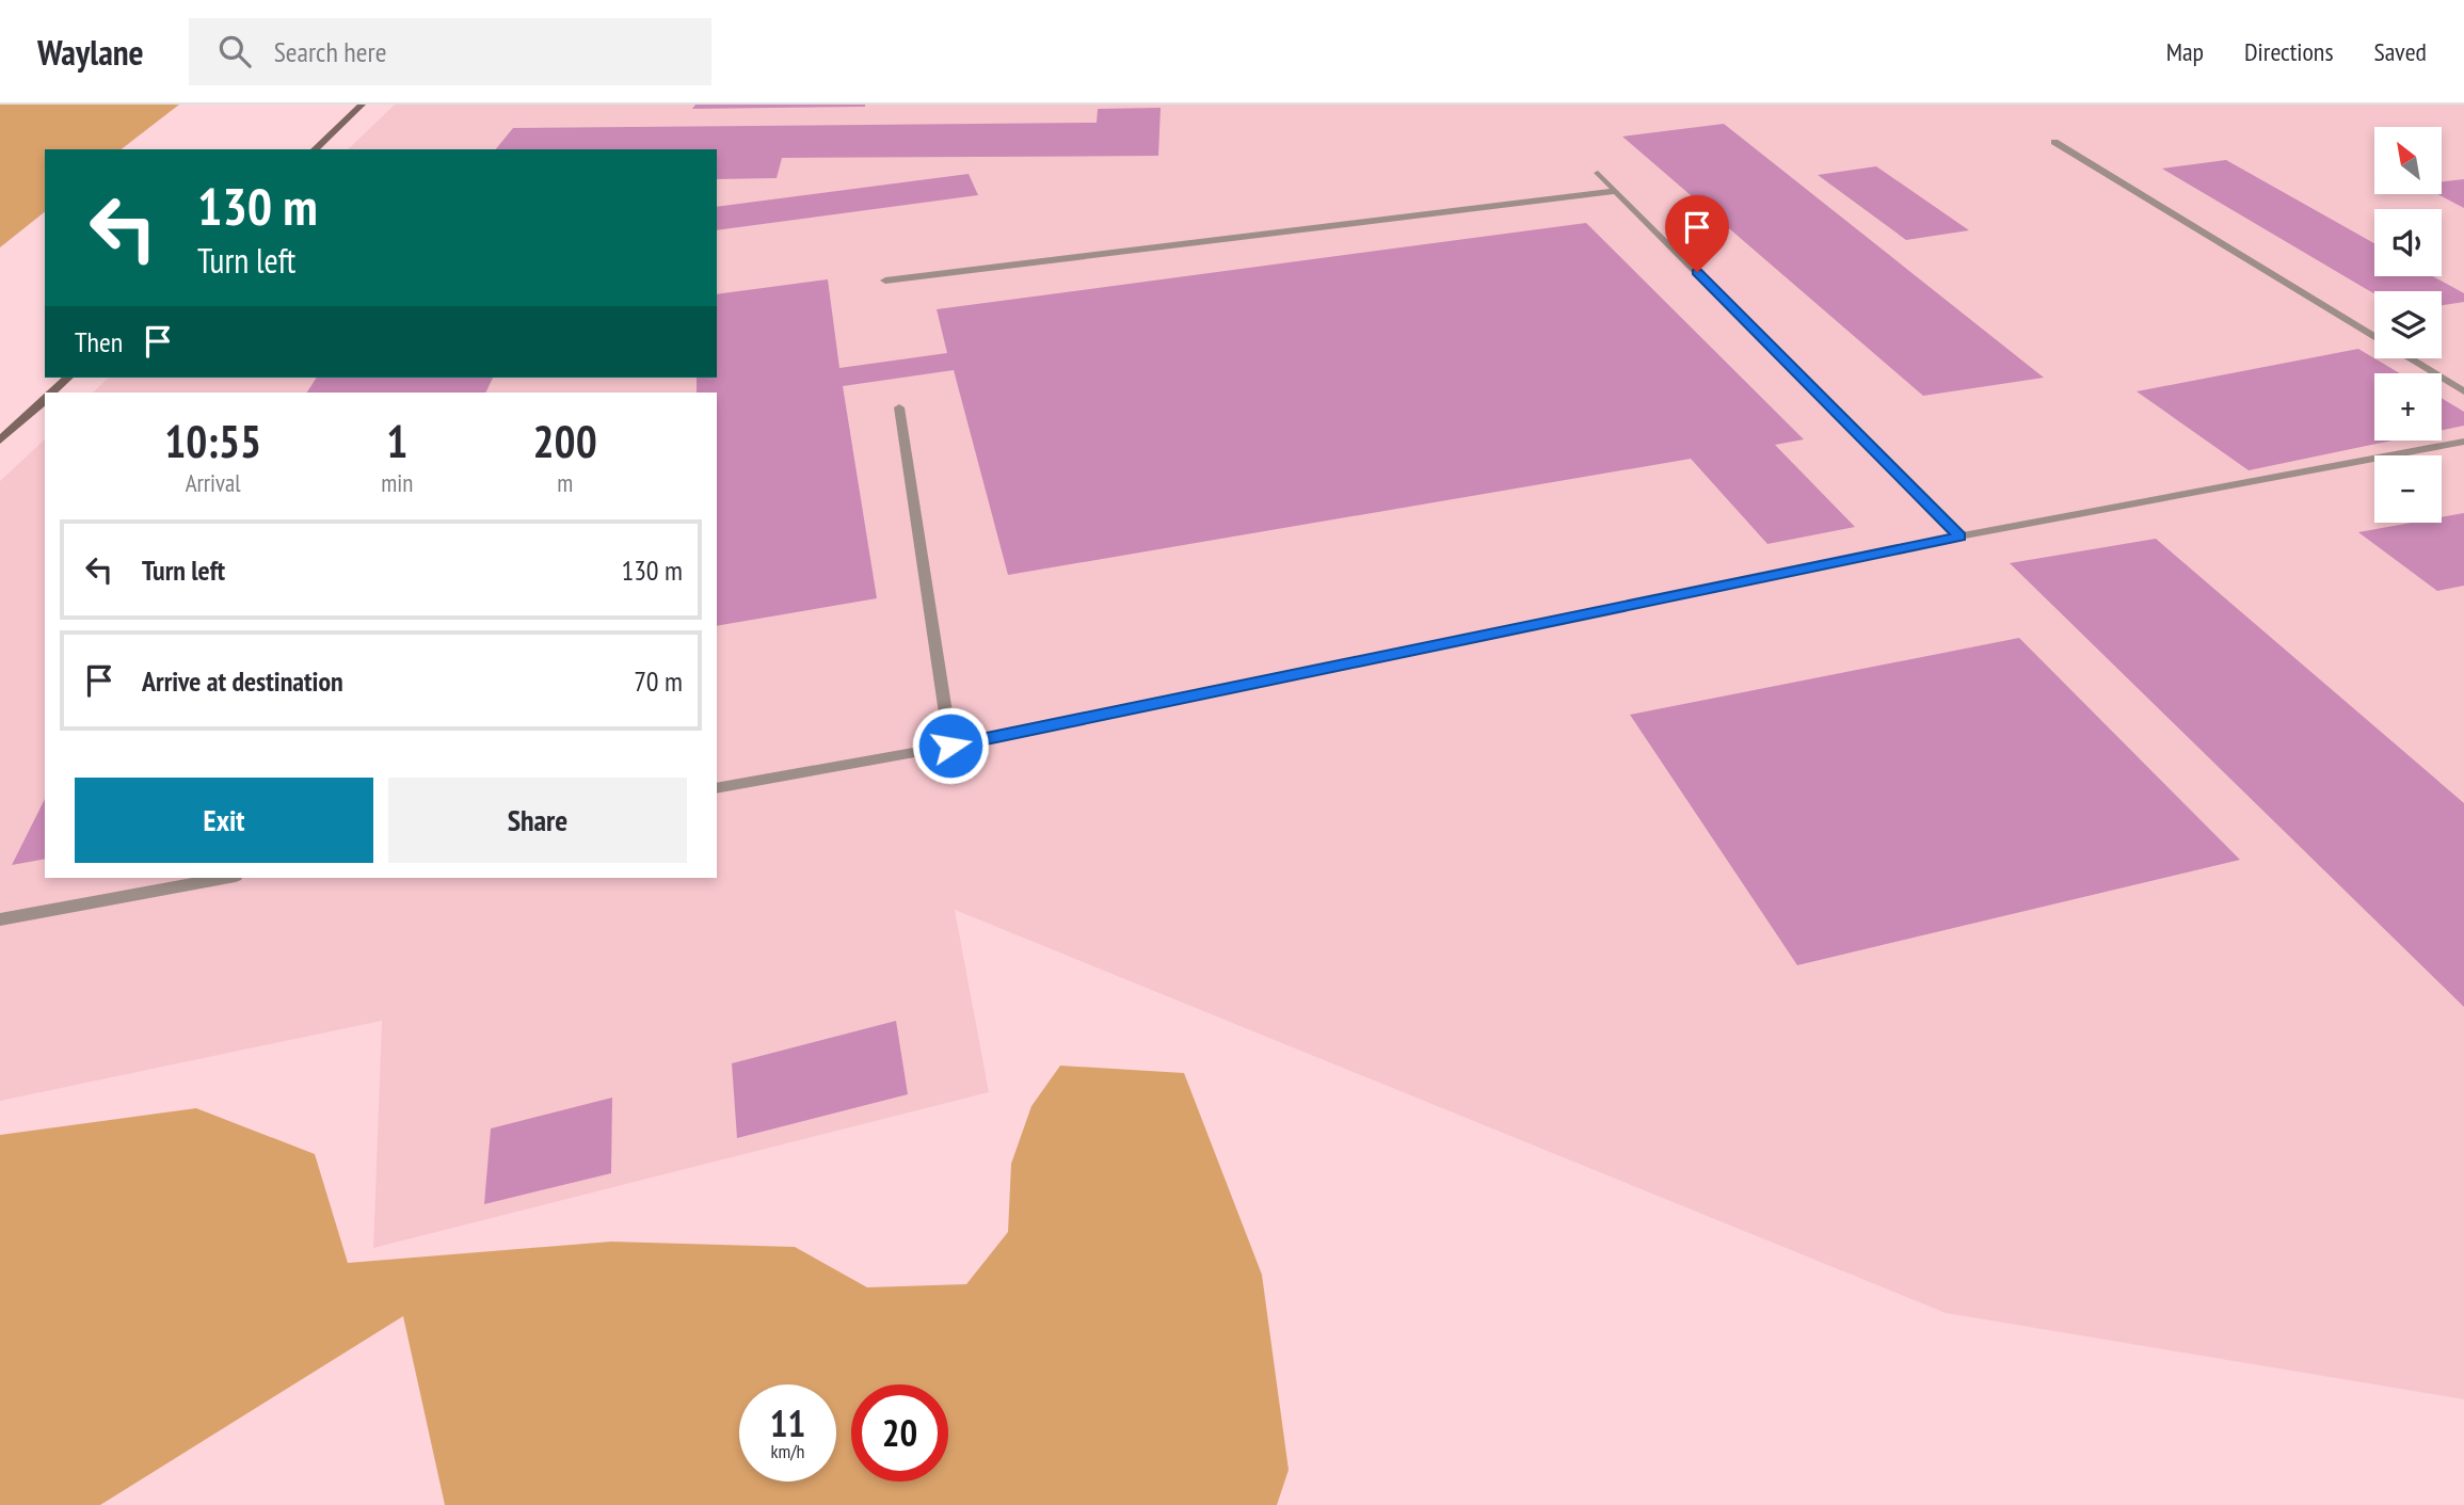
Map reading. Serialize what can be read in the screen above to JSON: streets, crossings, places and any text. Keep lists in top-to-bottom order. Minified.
{"north":"top left","page":{"header":"Waylane","search":"Search here","nav":["Map","Directions","Saved"],"map_buttons":["+","−"],"turn":["130 m","Turn left"],"then":"Then","eta":["10:55","Arrival","1","min","200","m"],"list":[{"name":"Turn left","value":"130 m"},{"name":"Arrive at destination","value":"70 m"}],"buttons":["Exit","Share"],"speed":"11 km/h","limit":"20"}}
